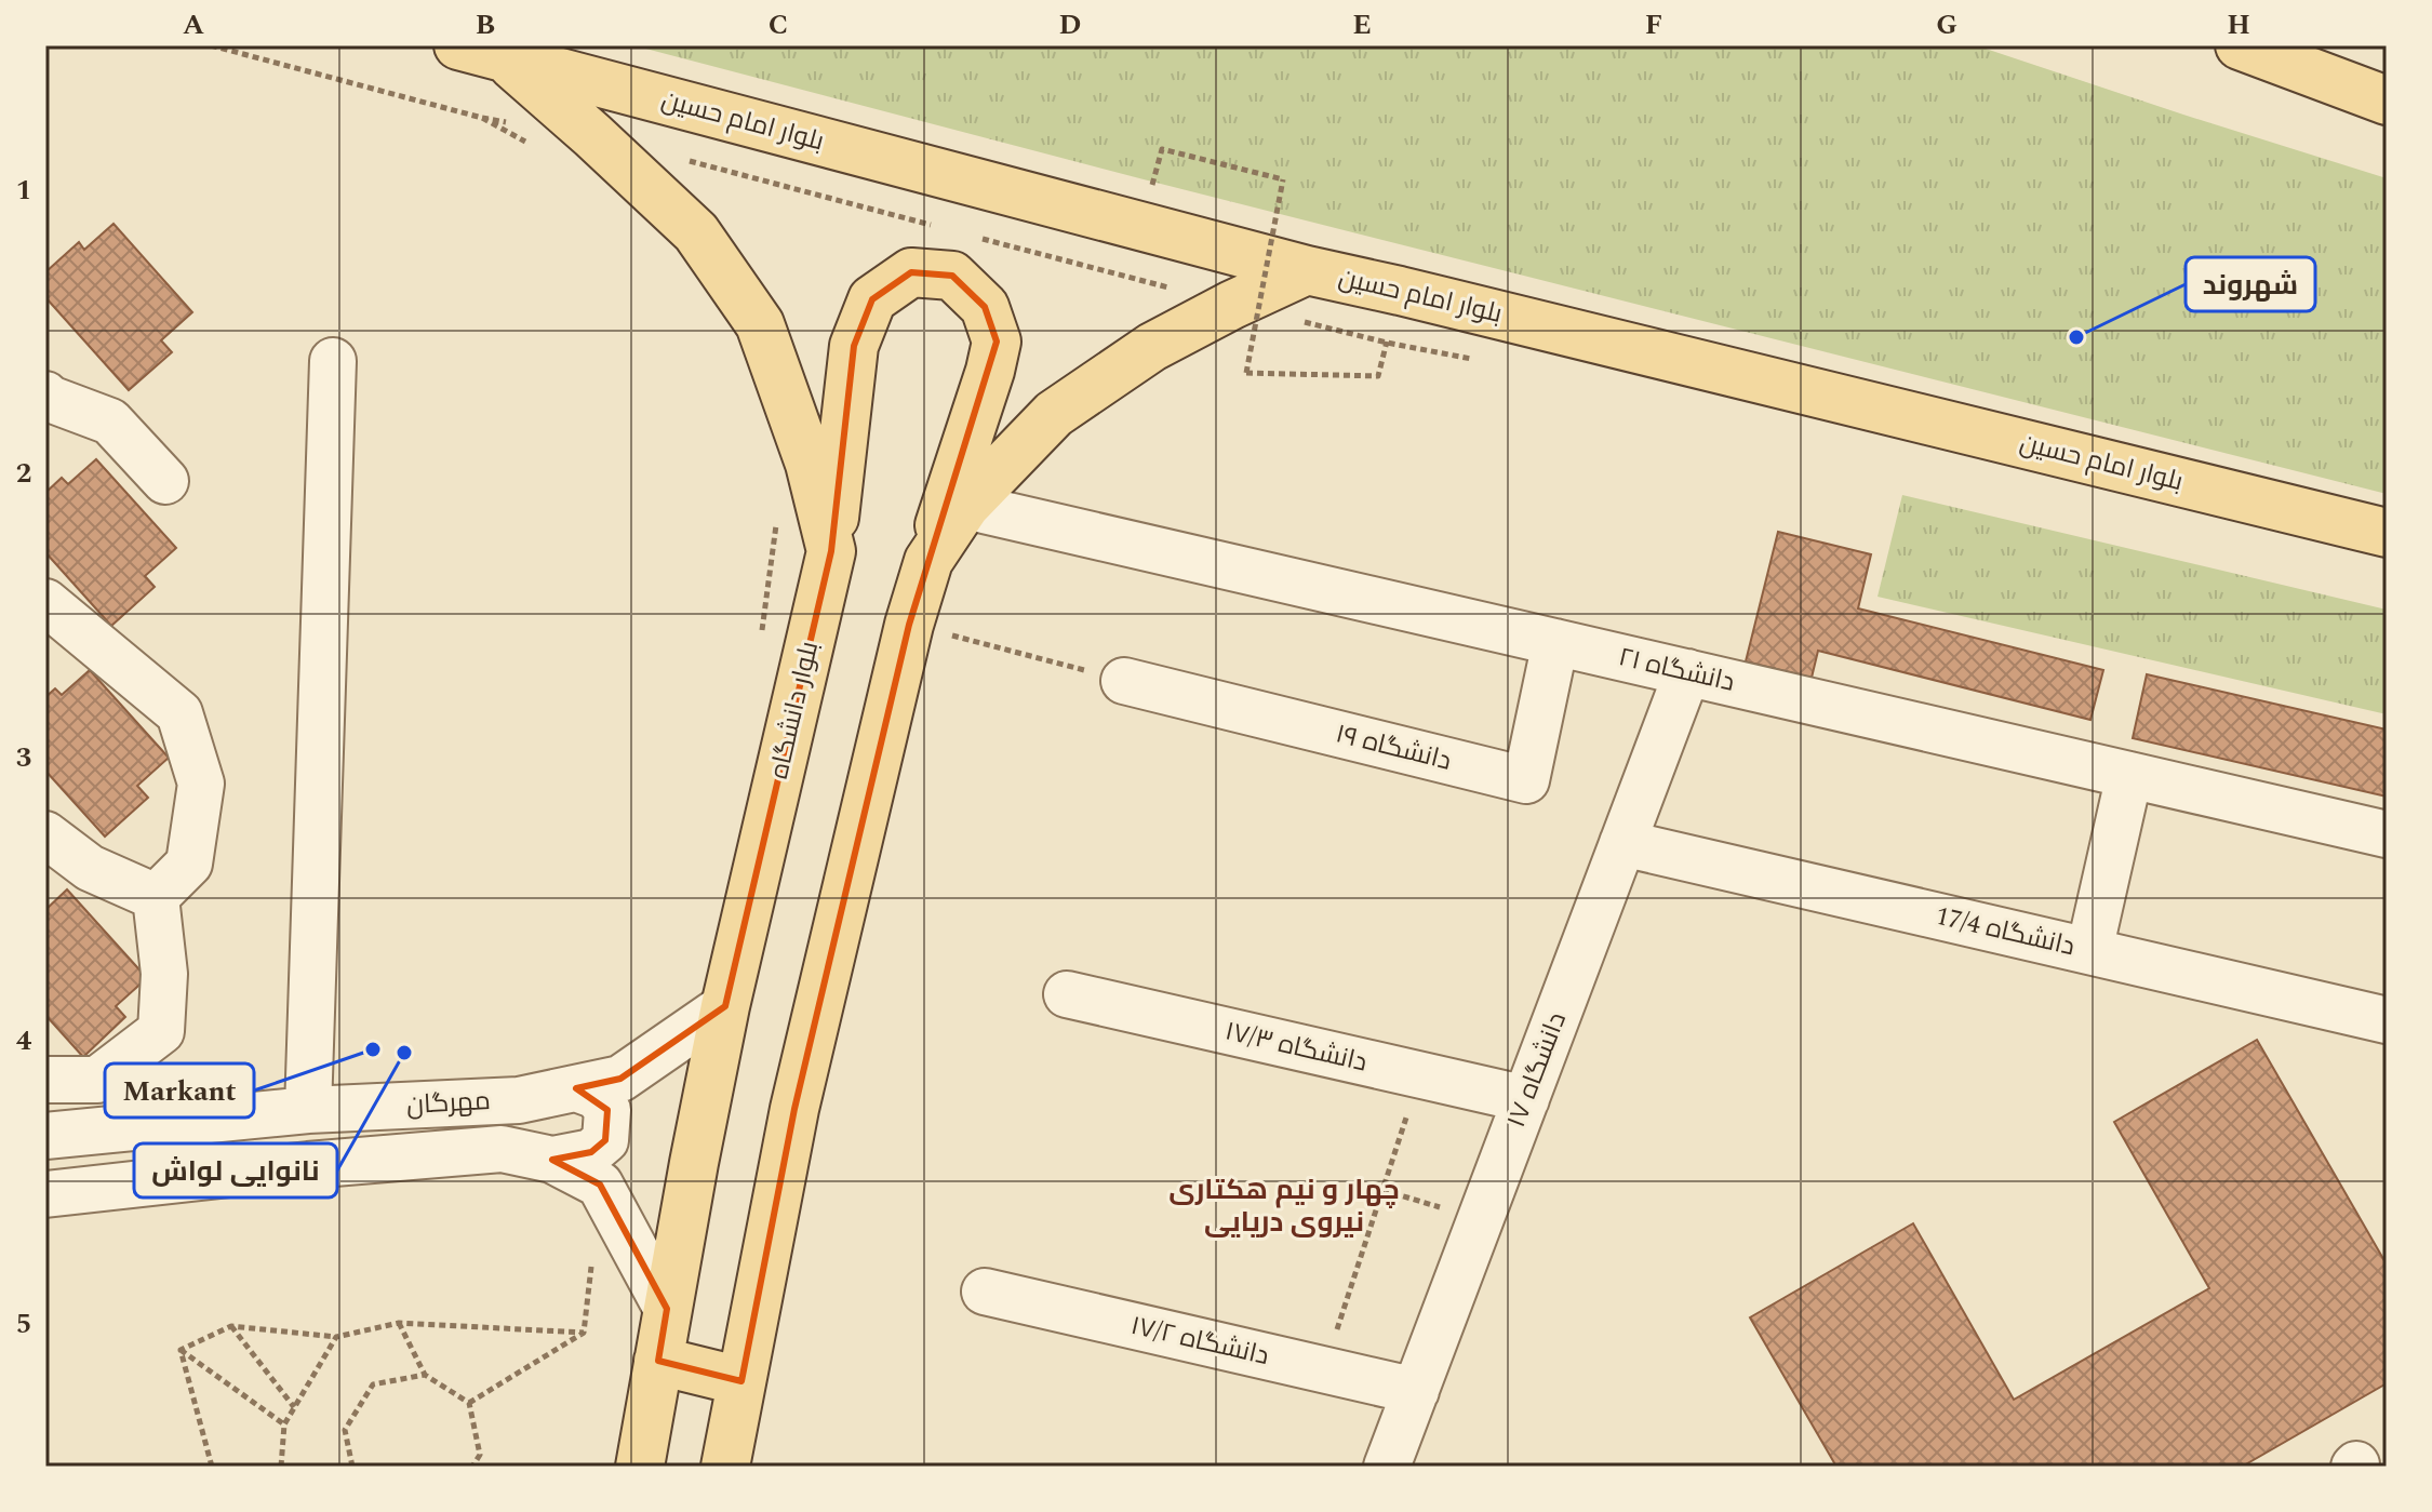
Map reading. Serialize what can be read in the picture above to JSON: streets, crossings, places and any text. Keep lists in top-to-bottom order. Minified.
{"streets":{"main road":["بلوار امام حسین","بلوار دانشگاه"],"street":["دانشگاه ۲۱","دانشگاه ۱۹","دانشگاه 17/4","دانشگاه ۱۷/۳","دانشگاه ۱۷","مهرگان","دانشگاه ۱۷/۲"]},"crossings":[["بلوار امام حسین","بلوار دانشگاه"],["دانشگاه ۲۱","دانشگاه ۱۹"],["دانشگاه ۲۱","دانشگاه ۱۷"],["بلوار دانشگاه","مهرگان"],["دانشگاه 17/4","دانشگاه ۱۷"],["دانشگاه ۱۷/۳","دانشگاه ۱۷"],["دانشگاه ۱۷","دانشگاه ۱۷/۲"]],"districts":["چهار و نیم هکتاری نیروی دریایی"],"places":["شهروند","Markant","نانوایی لواش"],"grid":{"columns":["A","B","C","D","E","F","G","H"],"rows":["1","2","3","4","5"]}}
